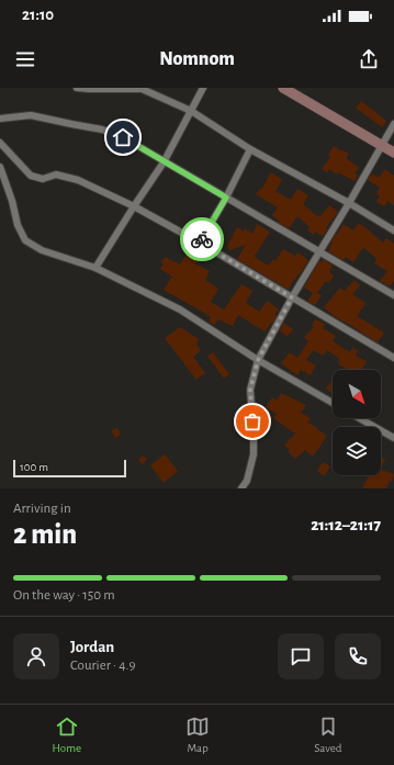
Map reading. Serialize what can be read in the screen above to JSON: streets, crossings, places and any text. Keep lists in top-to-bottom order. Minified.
{"scale_bar":"100 m","north":"bottom right","page":{"status":"21:10","header":"Nomnom","scale":"100 m","heading":["2 min","Arriving in","21:12–21:17"],"panel":["Jordan","Courier · 4.9"],"bar":"On the way · 150 m","tabs":["Home","Map","Saved"]}}
